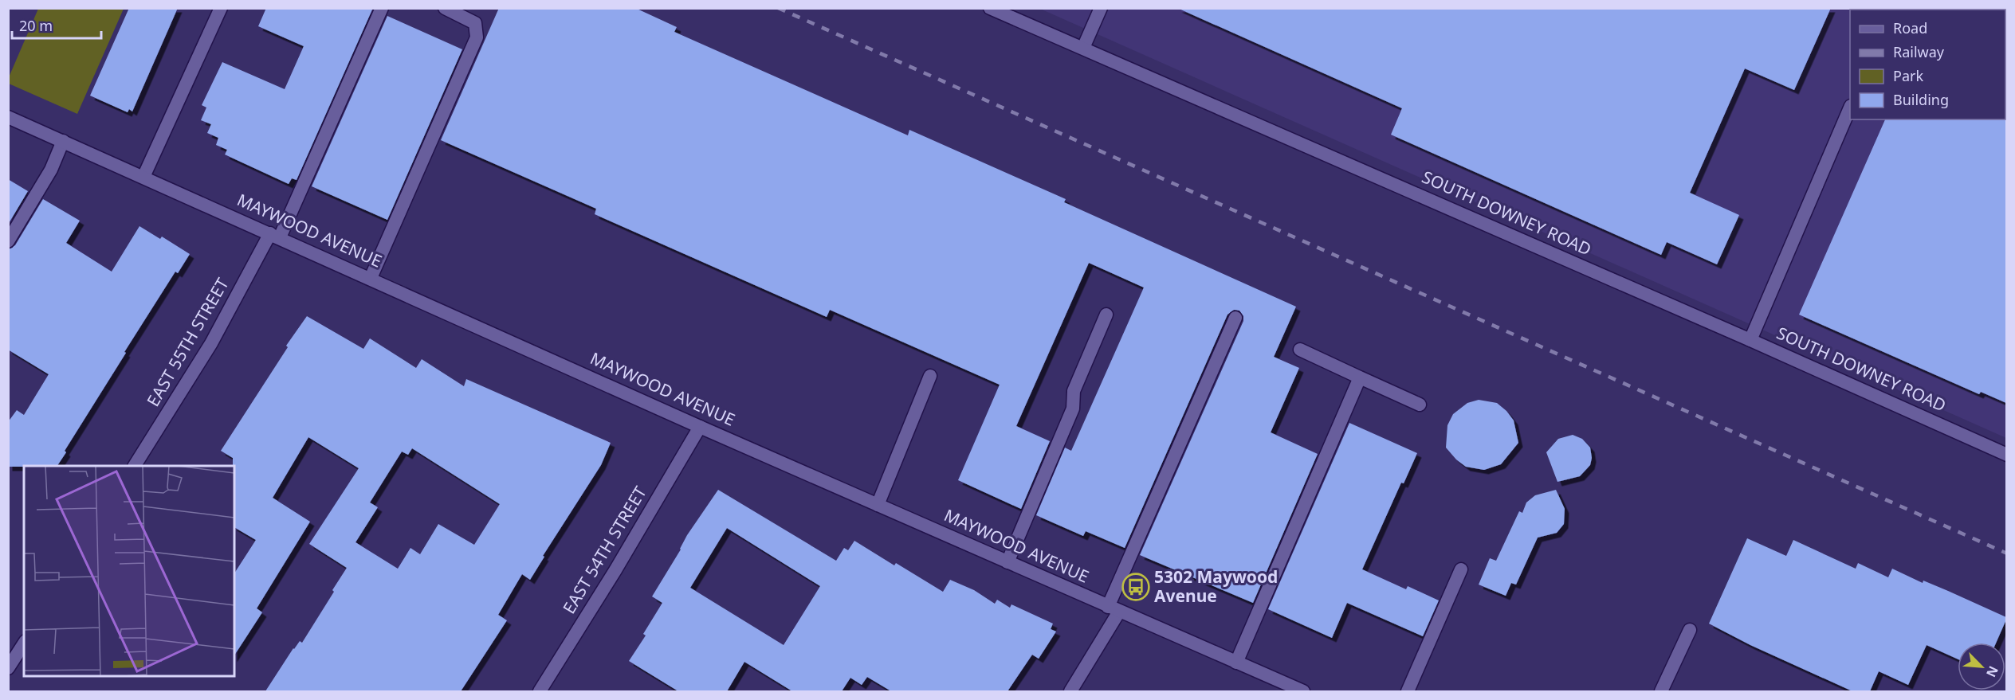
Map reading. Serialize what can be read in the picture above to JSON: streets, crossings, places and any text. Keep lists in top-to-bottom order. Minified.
{"streets":{"street":["SOUTH DOWNEY ROAD","MAYWOOD AVENUE","EAST 55TH STREET","EAST 54TH STREET"]},"crossings":[["MAYWOOD AVENUE","EAST 55TH STREET"],["MAYWOOD AVENUE","EAST 54TH STREET"]],"places":{"bus stop":["5302 Maywood Avenue"]},"legend":["Road","Railway","Park","Building"],"scale_bar":"20 m","north":"bottom right"}
